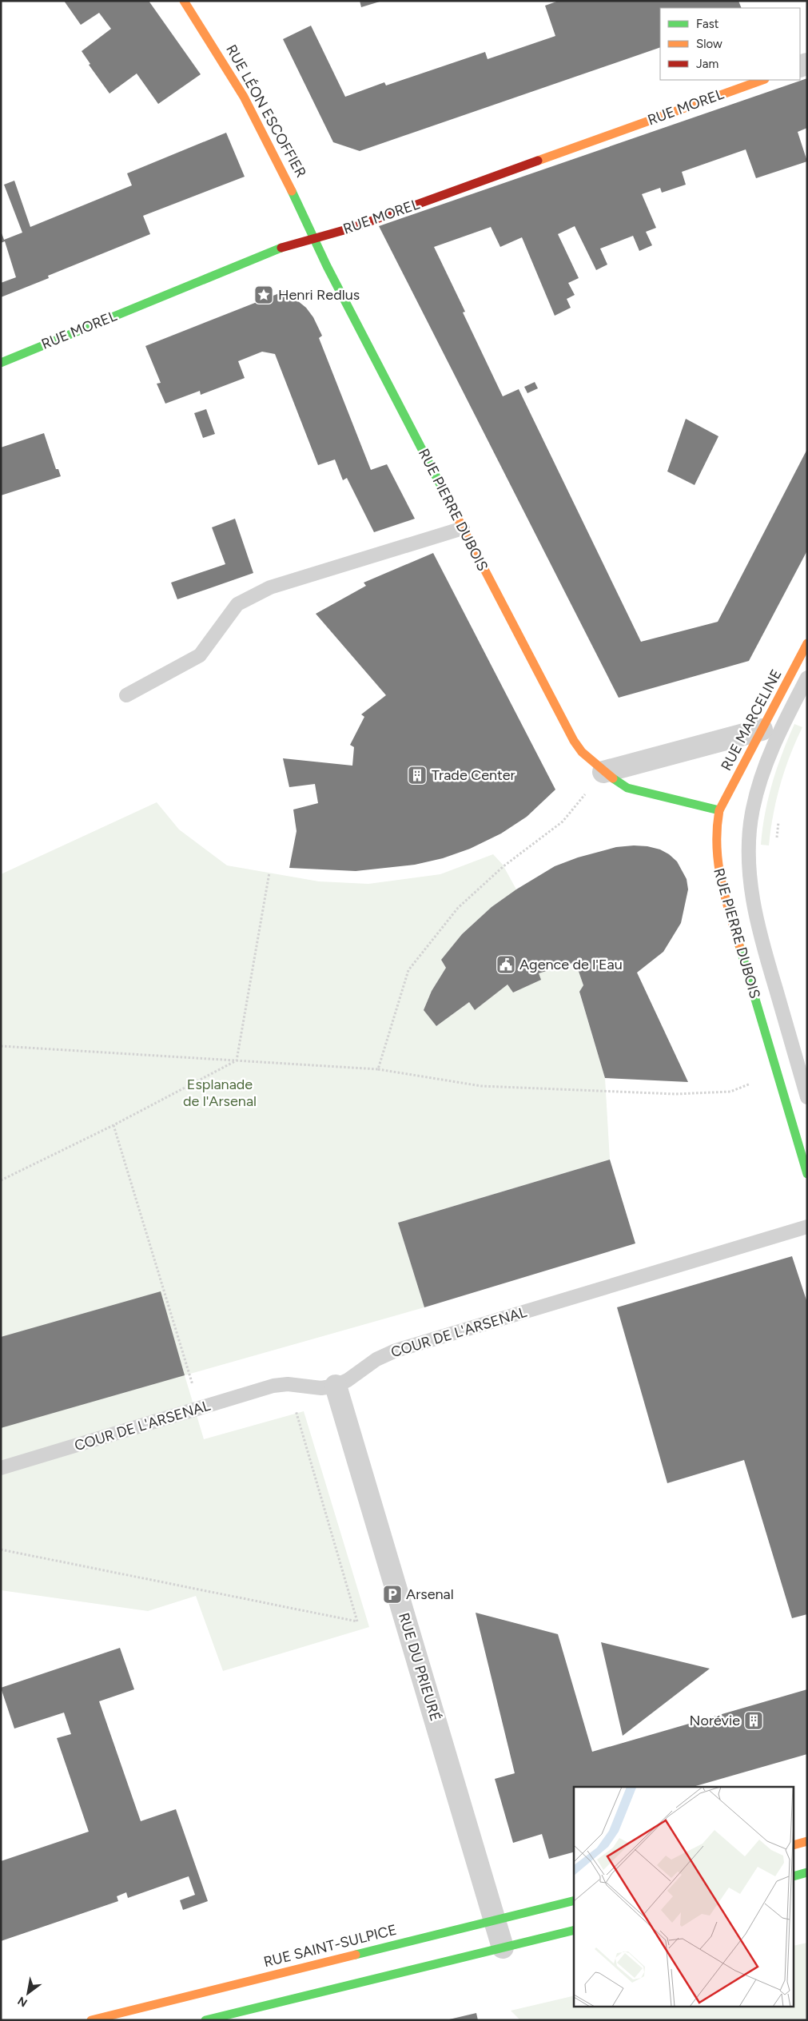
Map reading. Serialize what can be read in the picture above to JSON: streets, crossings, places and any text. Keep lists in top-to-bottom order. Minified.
{"streets":{"street":["RUE MOREL","RUE LÉON ESCOFFIER","RUE PIERRE DUBOIS","RUE MARCELINE","RUE DU PRIEURÉ","RUE SAINT-SULPICE"],"lane":["COUR DE L'ARSENAL"]},"crossings":[["RUE MOREL","RUE LÉON ESCOFFIER"],["RUE MOREL","RUE PIERRE DUBOIS"],["RUE LÉON ESCOFFIER","RUE PIERRE DUBOIS"],["RUE PIERRE DUBOIS","RUE MARCELINE"],["COUR DE L'ARSENAL","RUE DU PRIEURÉ"],["RUE DU PRIEURÉ","RUE SAINT-SULPICE"]],"parks":["Esplanade de l'Arsenal"],"places":{"place":["Henri Redlus"],"building":["Trade Center","Norévie"],"public building":["Agence de l'Eau"],"parking":["Arsenal"]},"legend":["Fast","Slow","Jam"],"north":"bottom left"}
